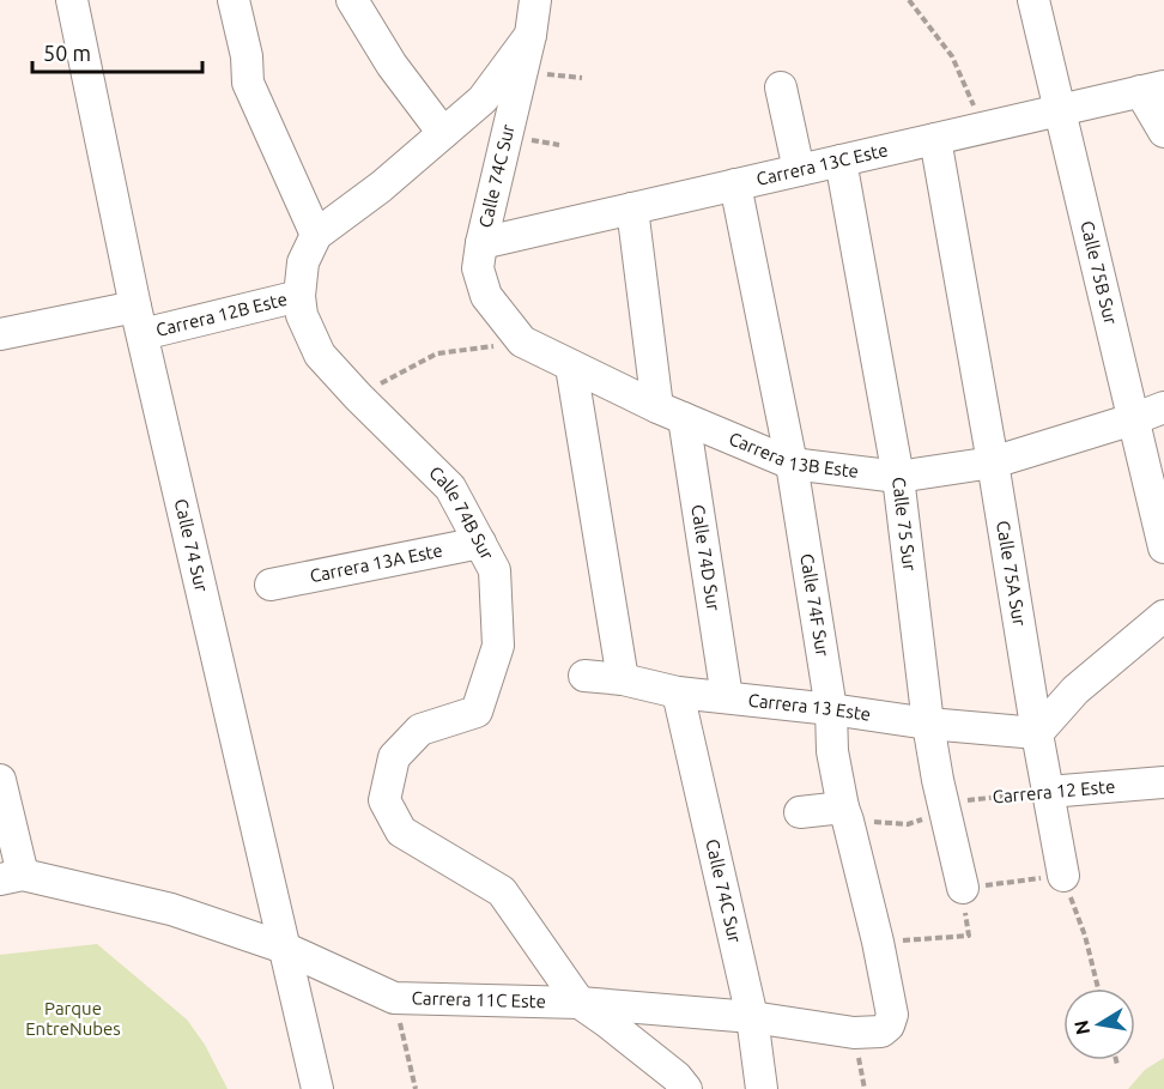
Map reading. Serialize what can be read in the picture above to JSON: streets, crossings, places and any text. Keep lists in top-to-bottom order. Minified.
{"streets":{"street":["Carrera 13C Este","Calle 74C Sur","Calle 75B Sur","Carrera 12B Este","Carrera 13B Este","Calle 74B Sur","Calle 75 Sur","Calle 74 Sur","Calle 74D Sur","Carrera 13A Este","Calle 75A Sur","Calle 74F Sur","Carrera 13 Este","Carrera 12 Este","Carrera 11C Este"]},"crossings":[["Carrera 13C Este","Calle 74C Sur"],["Carrera 13C Este","Calle 75B Sur"],["Carrera 13C Este","Calle 75 Sur"],["Carrera 13C Este","Calle 75A Sur"],["Carrera 13C Este","Calle 74F Sur"],["Calle 74C Sur","Carrera 13B Este"],["Calle 74C Sur","Carrera 13 Este"],["Calle 74C Sur","Carrera 11C Este"],["Calle 75B Sur","Carrera 13B Este"],["Carrera 12B Este","Calle 74B Sur"],["Carrera 12B Este","Calle 74 Sur"],["Carrera 13B Este","Calle 75 Sur"],["Carrera 13B Este","Calle 74D Sur"],["Carrera 13B Este","Calle 75A Sur"],["Carrera 13B Este","Calle 74F Sur"],["Calle 74B Sur","Carrera 13A Este"],["Calle 74B Sur","Carrera 11C Este"],["Calle 75 Sur","Carrera 13 Este"],["Calle 75 Sur","Carrera 12 Este"],["Calle 74 Sur","Carrera 11C Este"],["Calle 74D Sur","Carrera 13 Este"],["Calle 75A Sur","Carrera 13 Este"],["Calle 75A Sur","Carrera 12 Este"],["Calle 74F Sur","Carrera 13 Este"],["Calle 74F Sur","Carrera 12 Este"],["Calle 74F Sur","Carrera 11C Este"]],"parks":["Parque EntreNubes"],"scale_bar":"50 m","north":"left"}
